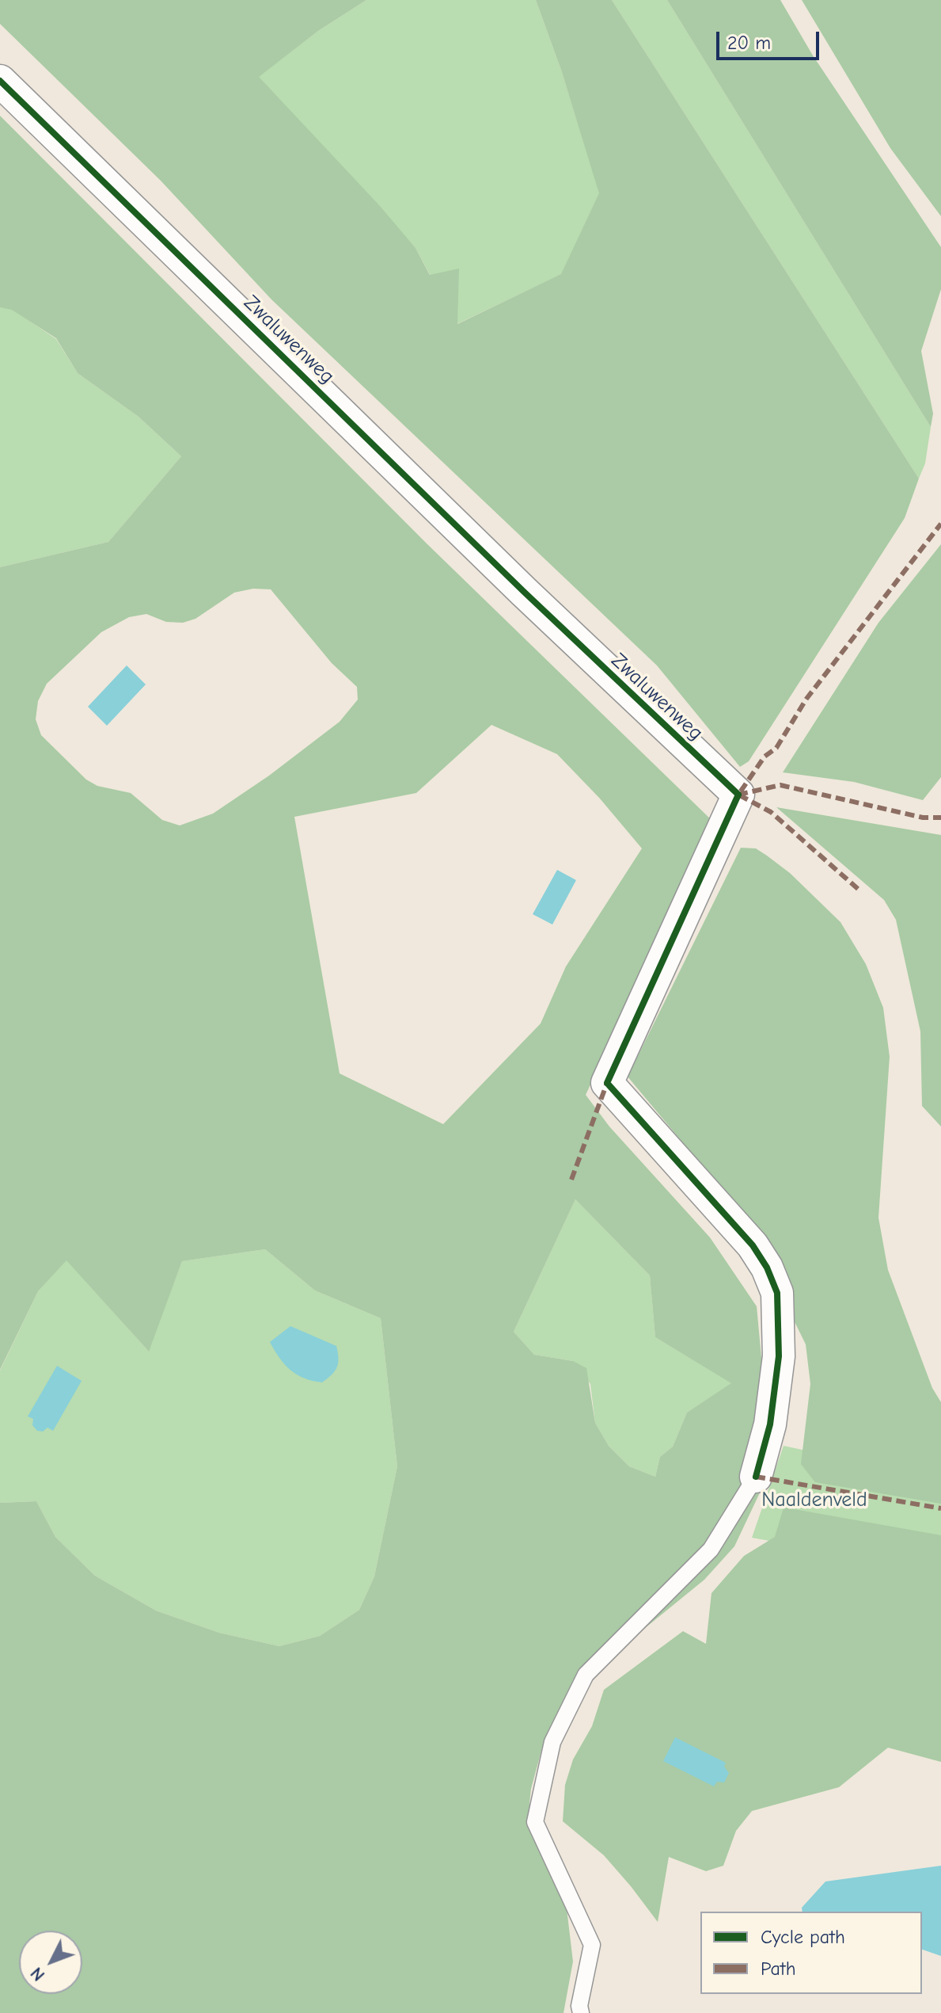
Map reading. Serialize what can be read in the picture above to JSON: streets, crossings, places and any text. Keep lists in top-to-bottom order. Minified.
{"streets":{"street":["Zwaluwenweg"]},"parks":["Naaldenveld"],"legend":["Cycle path","Path"],"scale_bar":"20 m","north":"bottom left"}
